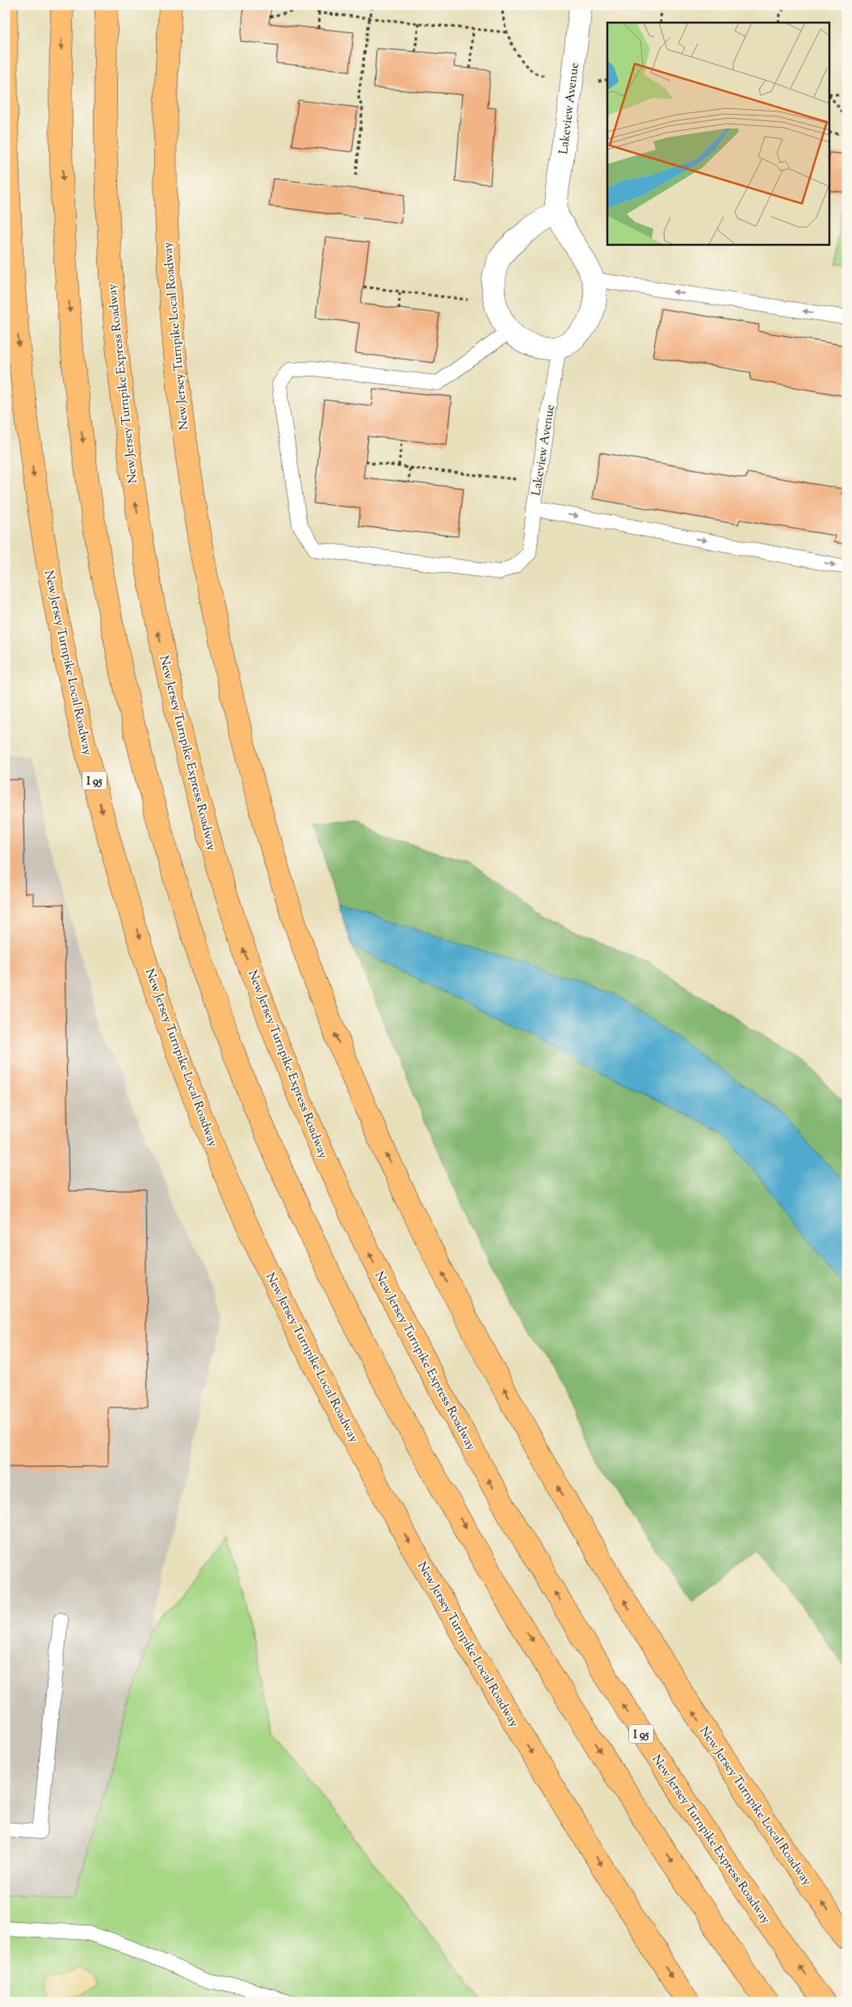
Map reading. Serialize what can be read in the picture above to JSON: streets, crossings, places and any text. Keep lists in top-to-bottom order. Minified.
{"streets":{"highway":["New Jersey Turnpike Local Roadway","New Jersey Turnpike Express Roadway","I 95"],"street":["Lakeview Avenue"]}}
